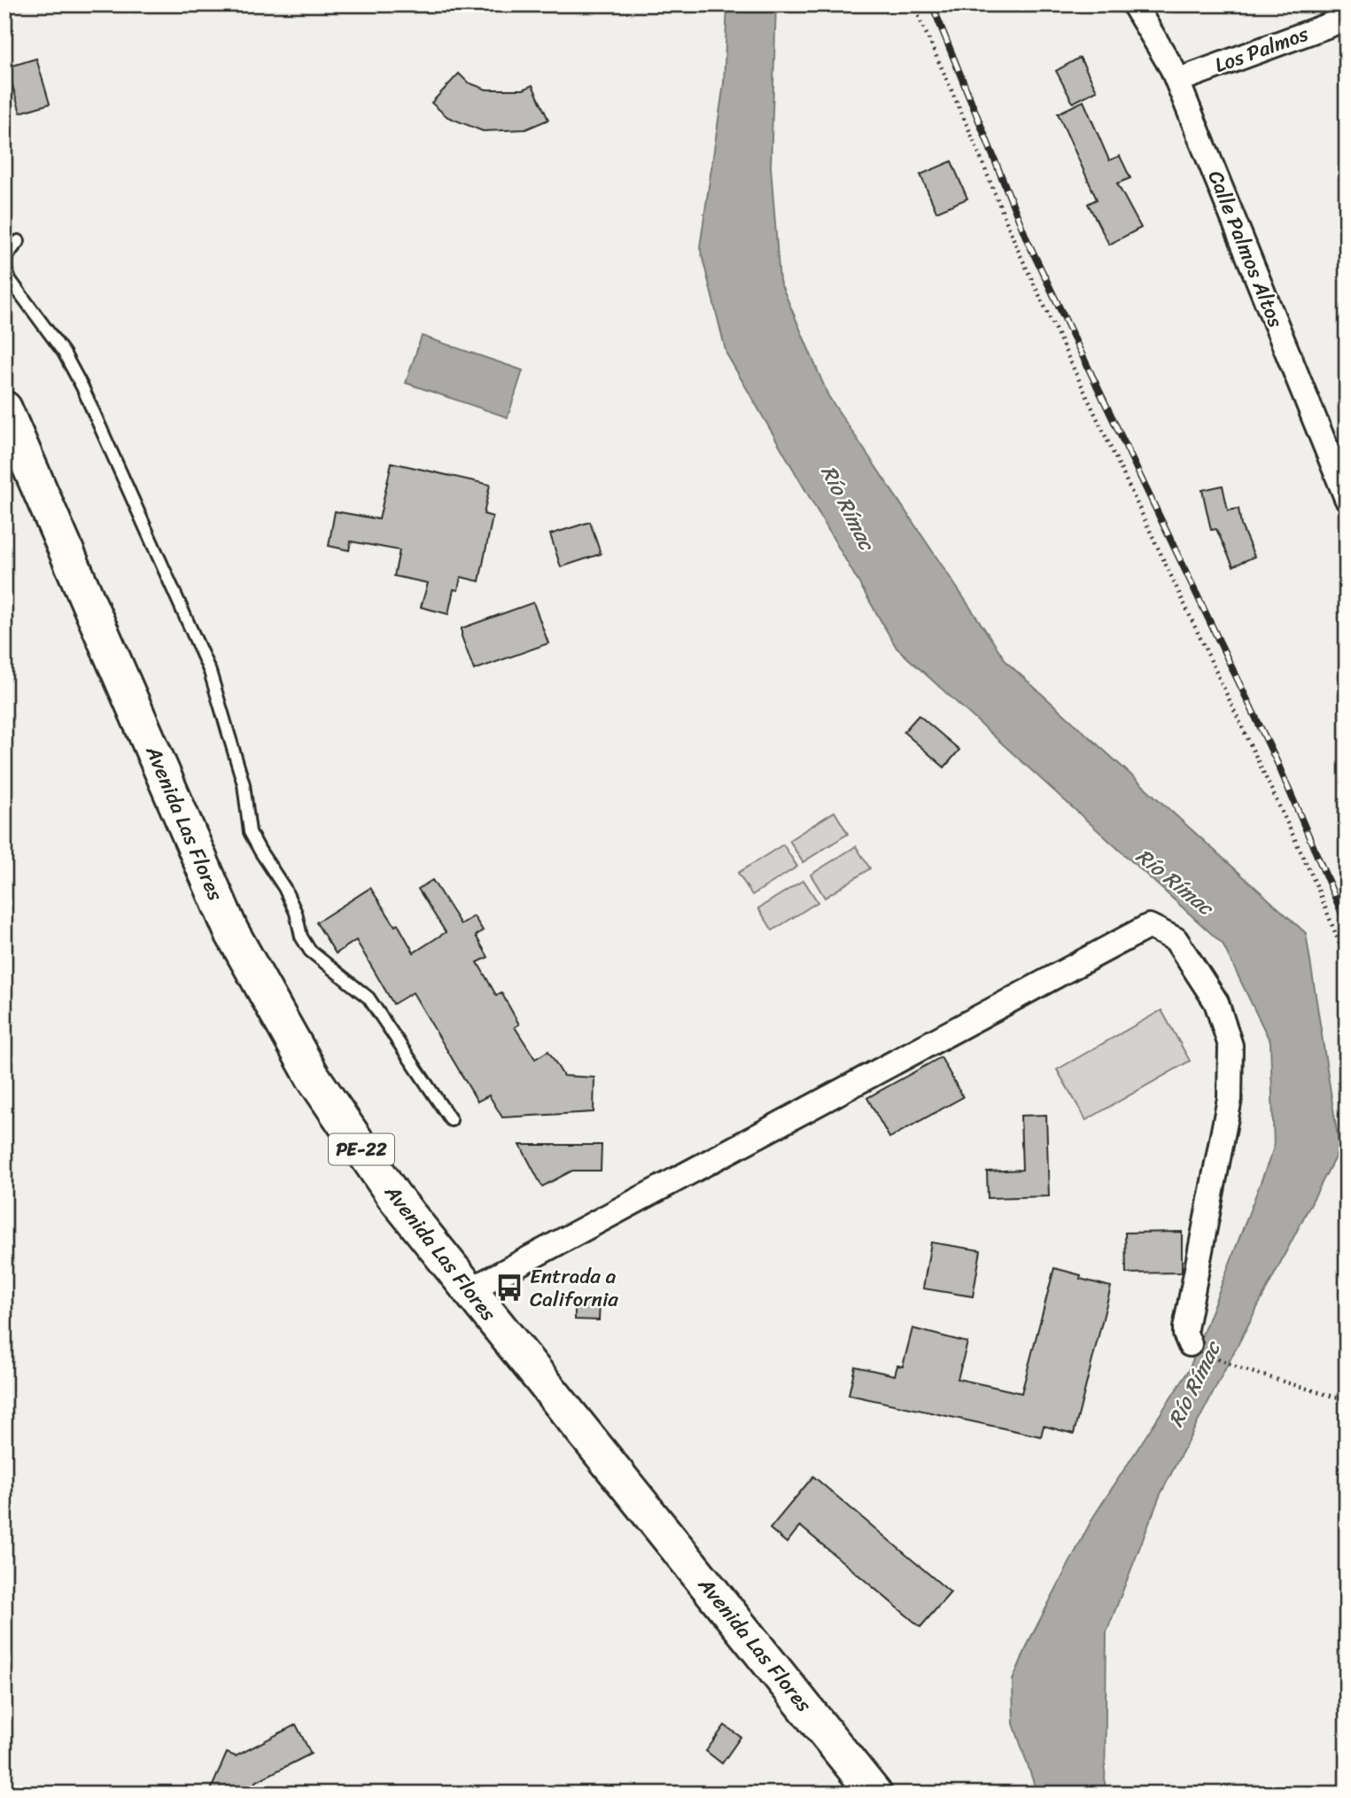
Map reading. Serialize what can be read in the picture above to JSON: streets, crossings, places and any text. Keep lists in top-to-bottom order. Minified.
{"streets":{"highway":["Avenida Las Flores","PE-22"],"street":["Los Palmos","Calle Palmos Altos"]},"crossings":[["Los Palmos","Calle Palmos Altos"]],"water":["Río Rímac"],"places":{"bus stop":["Entrada a California"]}}
